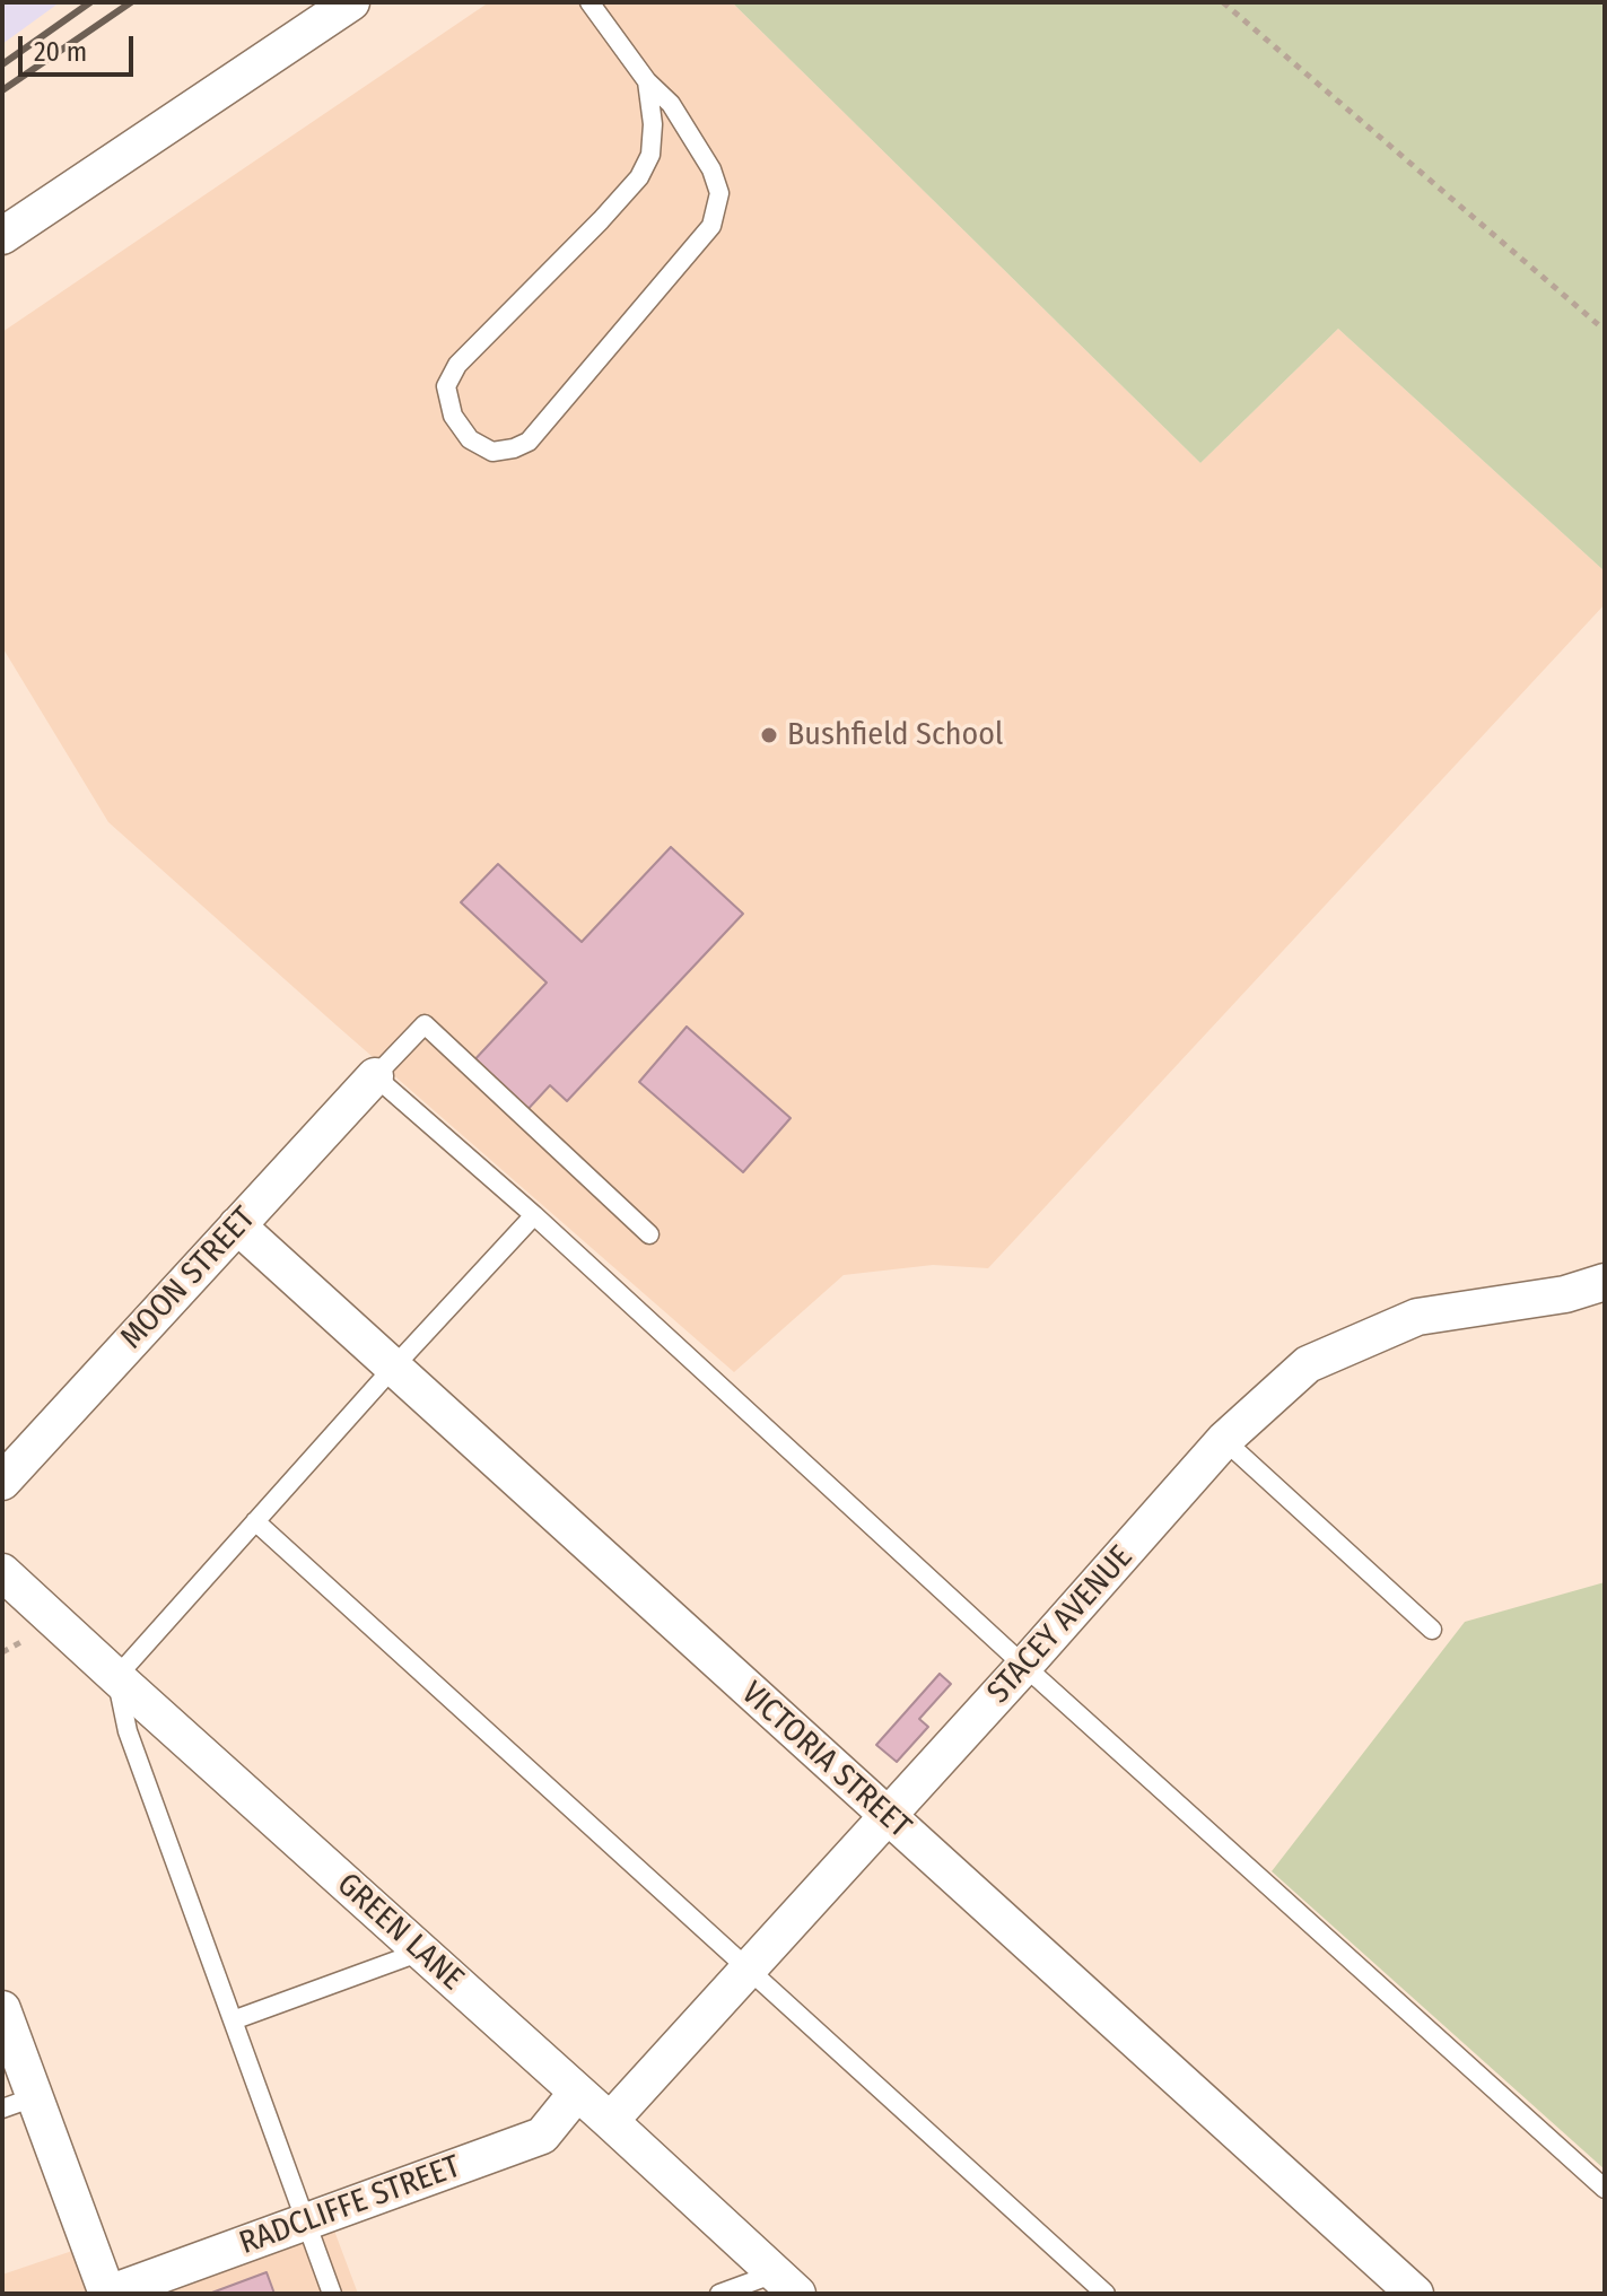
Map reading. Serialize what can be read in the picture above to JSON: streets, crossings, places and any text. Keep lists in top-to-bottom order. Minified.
{"streets":{"street":["MOON STREET","STACEY AVENUE","VICTORIA STREET","GREEN LANE","RADCLIFFE STREET"]},"crossings":[["MOON STREET","VICTORIA STREET"],["STACEY AVENUE","VICTORIA STREET"],["STACEY AVENUE","GREEN LANE"],["GREEN LANE","RADCLIFFE STREET"]],"places":["Bushfield School"],"scale_bar":"20 m"}
